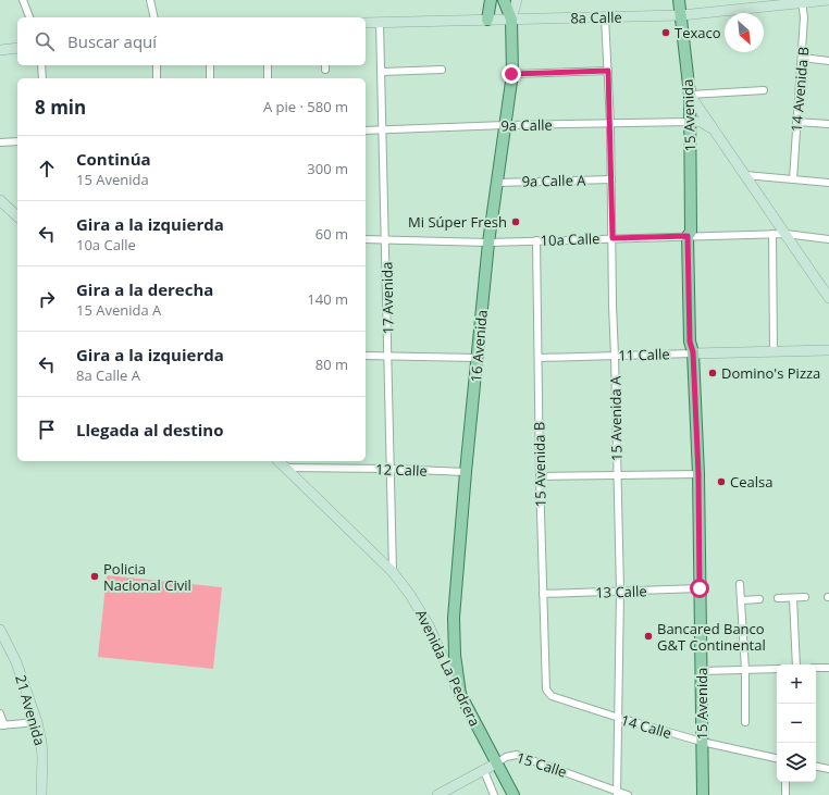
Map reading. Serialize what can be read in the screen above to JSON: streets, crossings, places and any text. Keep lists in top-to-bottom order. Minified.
{"streets":{"main road":["15 Avenida","16 Avenida","Avenida La Pedrera"],"street":["8a Calle","14 Avenida B","9a Calle","9a Calle A","10a Calle","17 Avenida","11 Calle","15 Avenida A","15 Avenida B","12 Calle","13 Calle","21 Avenida","14 Calle","15 Calle"]},"crossings":[["8a Calle","14 Avenida B"],["8a Calle","15 Avenida"],["8a Calle","17 Avenida"],["8a Calle","16 Avenida"],["8a Calle","15 Avenida A"],["15 Avenida","9a Calle"],["15 Avenida","10a Calle"],["15 Avenida","11 Calle"],["15 Avenida","13 Calle"],["15 Avenida","14 Calle"],["9a Calle","17 Avenida"],["9a Calle","16 Avenida"],["9a Calle","15 Avenida A"],["9a Calle A","16 Avenida"],["9a Calle A","15 Avenida A"],["10a Calle","17 Avenida"],["10a Calle","16 Avenida"],["10a Calle","15 Avenida A"],["10a Calle","15 Avenida B"],["17 Avenida","12 Calle"],["17 Avenida","Avenida La Pedrera"],["16 Avenida","12 Calle"],["16 Avenida","Avenida La Pedrera"],["11 Calle","15 Avenida A"],["11 Calle","15 Avenida B"],["15 Avenida A","13 Calle"],["15 Avenida A","14 Calle"],["15 Avenida A","15 Calle"],["15 Avenida B","13 Calle"],["15 Avenida B","14 Calle"],["12 Calle","Avenida La Pedrera"],["Avenida La Pedrera","15 Calle"]],"places":["Texaco","Mi Súper Fresh","Domino's Pizza","Cealsa","Policia Nacional Civil","Bancared Banco G&T Continental"],"north":"bottom right","page":{"search":"Buscar aquí","heading":["8 min","A pie · 580 m"],"list":[["Continúa","15 Avenida","300 m"],["Gira a la izquierda","10a Calle","60 m"],["Gira a la derecha","15 Avenida A","140 m"],["Gira a la izquierda","8a Calle A","80 m"],"Llegada al destino"],"map_buttons":["+","−"]}}
